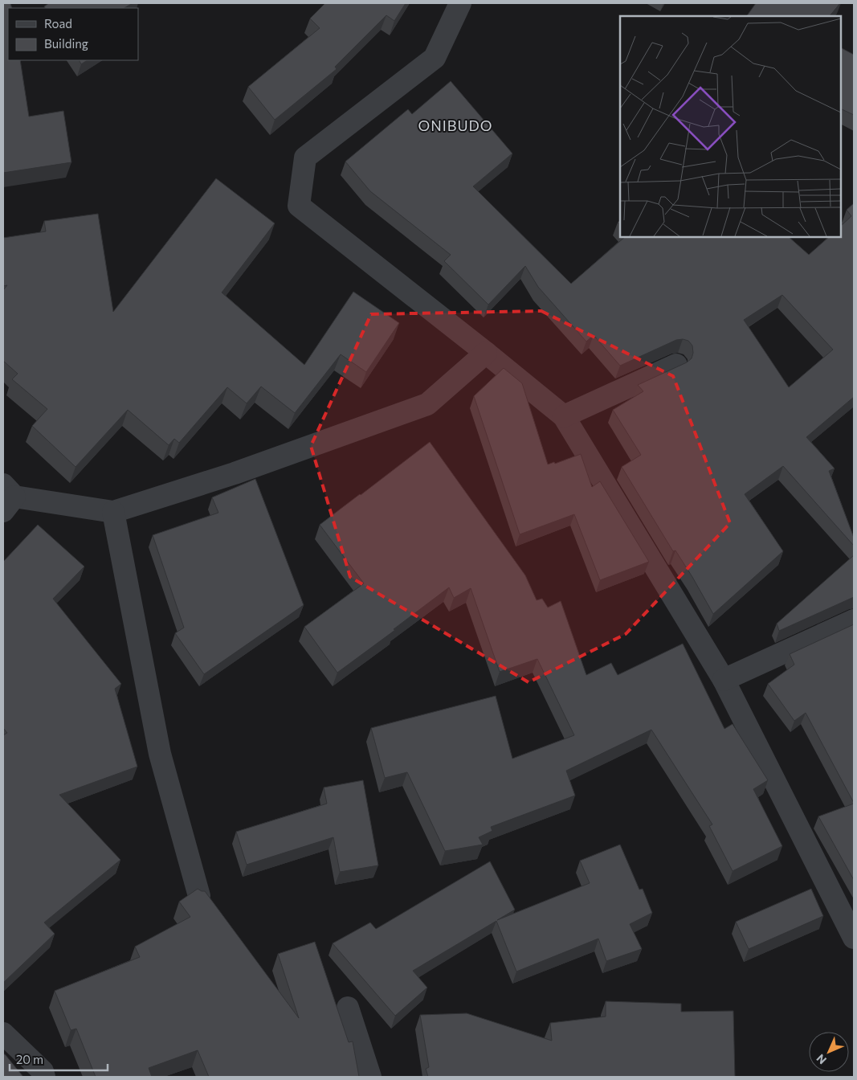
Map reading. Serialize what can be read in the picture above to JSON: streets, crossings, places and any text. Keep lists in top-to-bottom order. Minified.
{"districts":["ONIBUDO"],"legend":["Road","Building"],"scale_bar":"20 m","north":"bottom left"}
